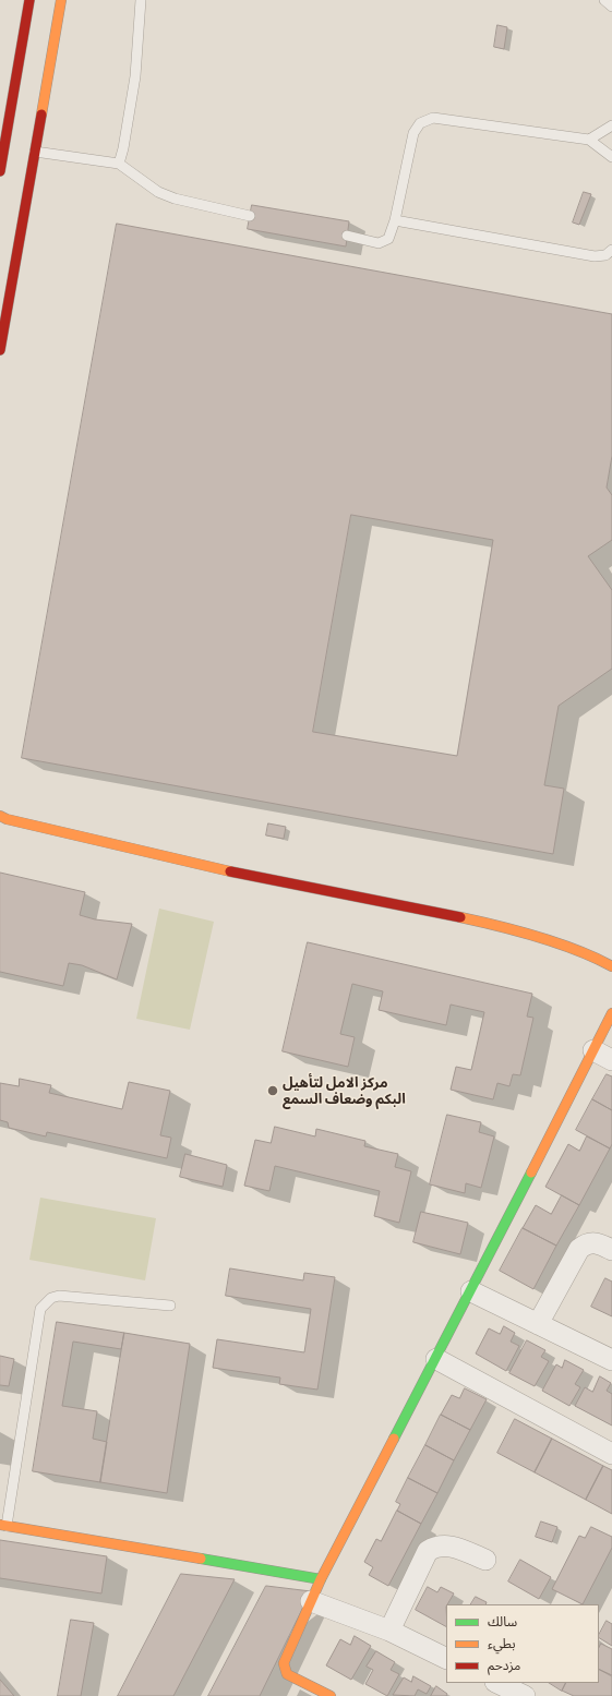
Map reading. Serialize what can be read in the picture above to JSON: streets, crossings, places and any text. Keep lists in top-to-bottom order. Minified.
{"places":["مركز الامل لتأهيل البكم وضعاف السمع"],"legend":["سالك","بطيء","مزدحم"]}
